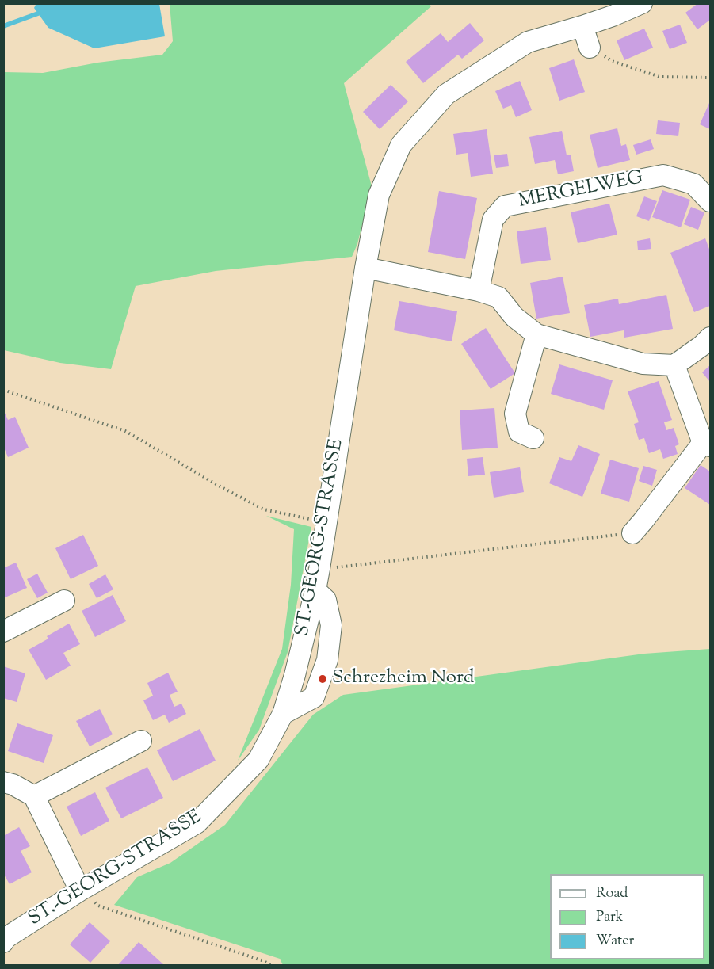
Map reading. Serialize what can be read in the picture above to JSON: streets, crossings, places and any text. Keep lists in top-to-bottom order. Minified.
{"streets":{"street":["MERGELWEG","ST.-GEORG-STRASSE"]},"places":["Schrezheim Nord"],"legend":["Road","Park","Water"]}
